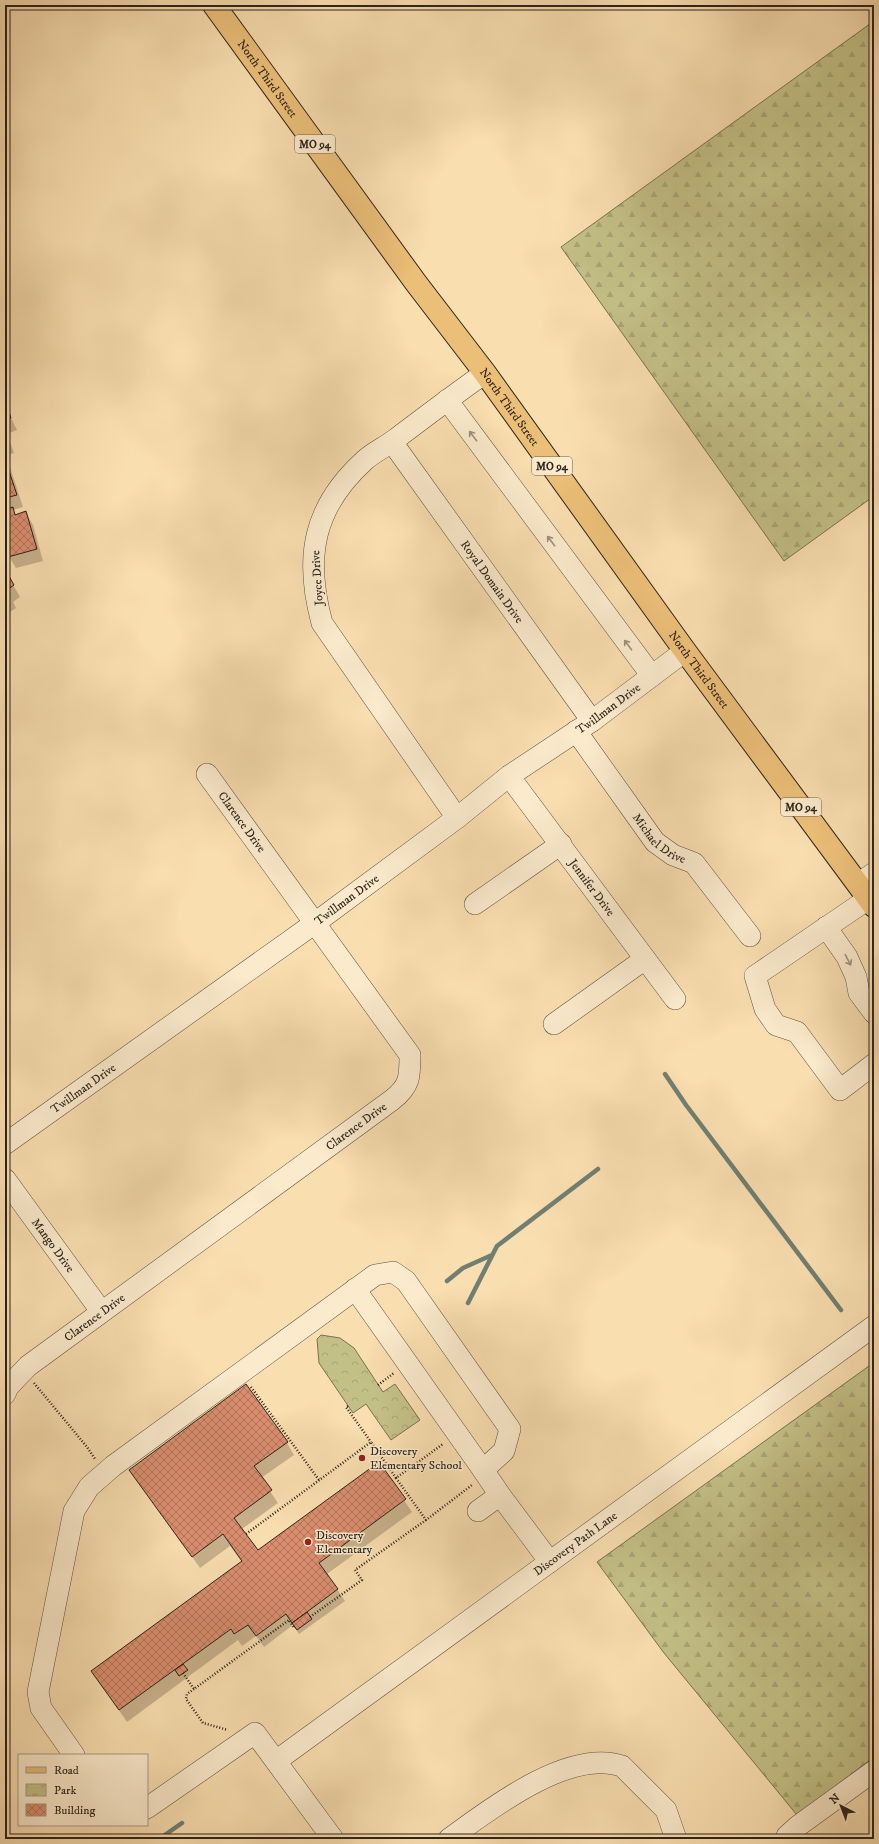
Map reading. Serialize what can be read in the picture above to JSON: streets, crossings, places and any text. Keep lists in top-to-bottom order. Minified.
{"streets":{"main road":["North Third Street","MO 94"],"street":["Joyce Drive","Royal Domain Drive","Twillman Drive","Clarence Drive","Michael Drive","Jennifer Drive","Mango Drive","Discovery Path Lane"]},"crossings":[["North Third Street","Joyce Drive"],["North Third Street","Twillman Drive"],["Joyce Drive","Royal Domain Drive"],["Joyce Drive","Twillman Drive"],["Royal Domain Drive","Twillman Drive"],["Royal Domain Drive","Michael Drive"],["Twillman Drive","Clarence Drive"],["Twillman Drive","Michael Drive"],["Twillman Drive","Jennifer Drive"],["Clarence Drive","Mango Drive"]],"places":["Discovery Elementary School","Discovery Elementary"],"legend":["Road","Park","Building"],"north":"top left"}
